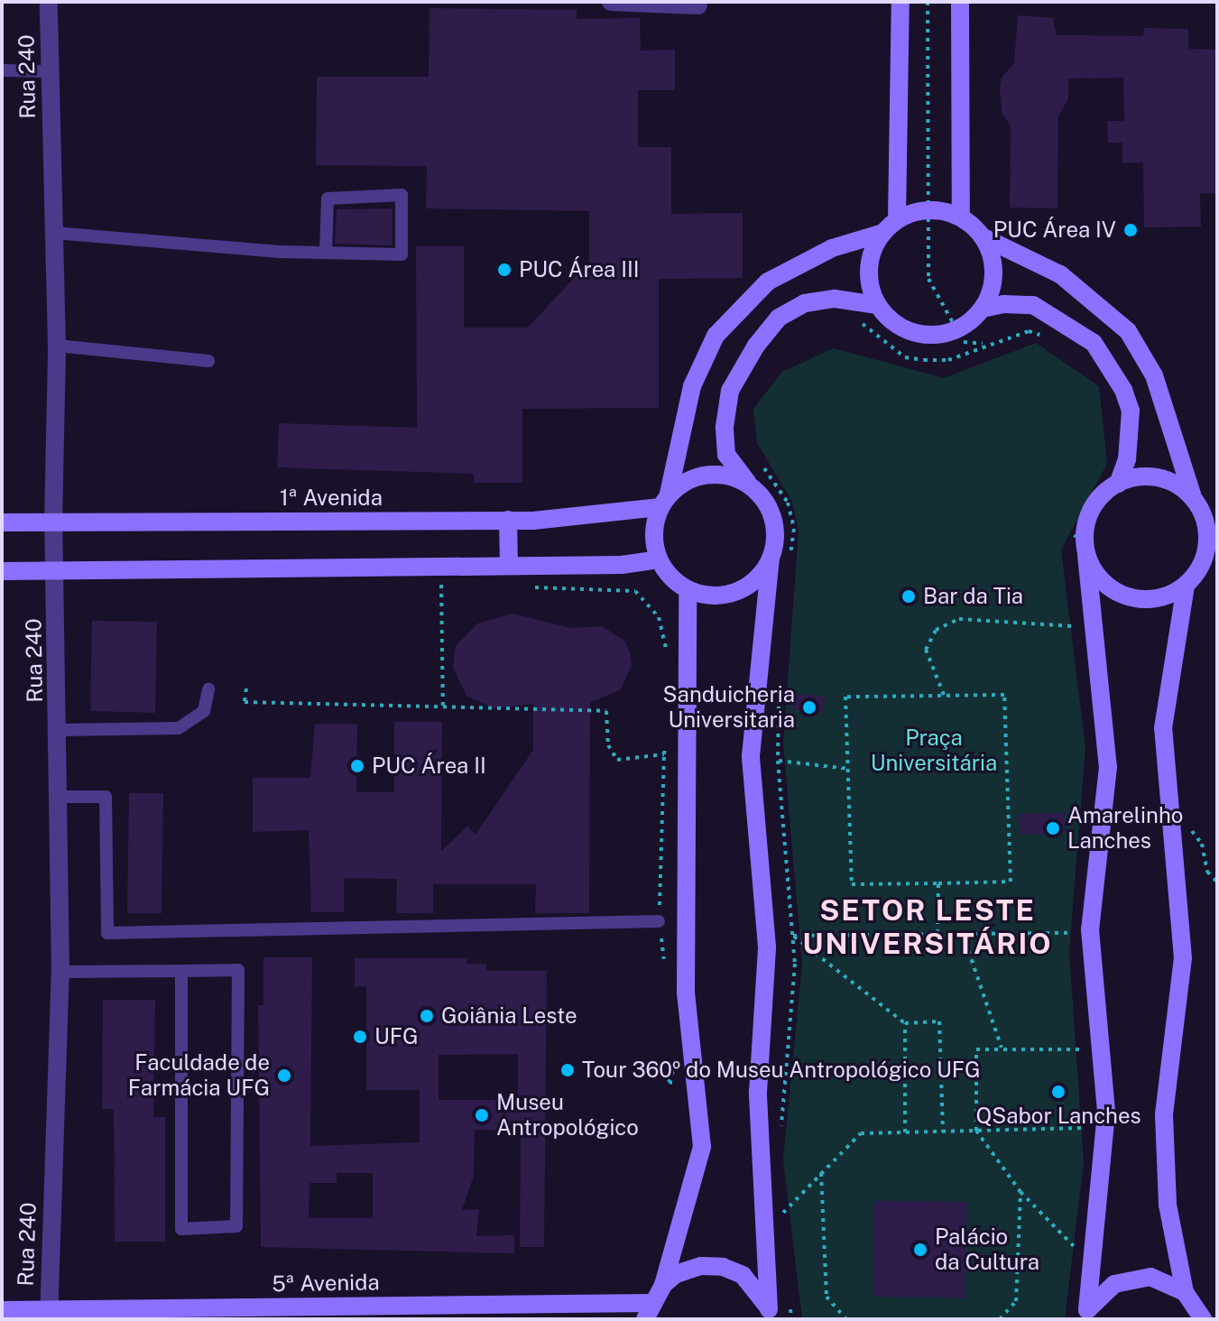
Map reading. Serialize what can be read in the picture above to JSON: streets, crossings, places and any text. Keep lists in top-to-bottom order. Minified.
{"streets":{"main road":["1ª Avenida","5ª Avenida"],"street":["Rua 240"]},"crossings":[["Rua 240","1ª Avenida"],["Rua 240","5ª Avenida"]],"districts":["SETOR LESTE UNIVERSITÁRIO"],"parks":["Praça Universitária"],"places":["PUC Área IV","PUC Área III","Bar da Tia","Sanduicheria Universitaria","PUC Área II","Amarelinho Lanches","Goiânia Leste","UFG","Tour 360º do Museu Antropológico UFG","Faculdade de Farmácia UFG","QSabor Lanches","Museu Antropológico","Palácio da Cultura"]}
